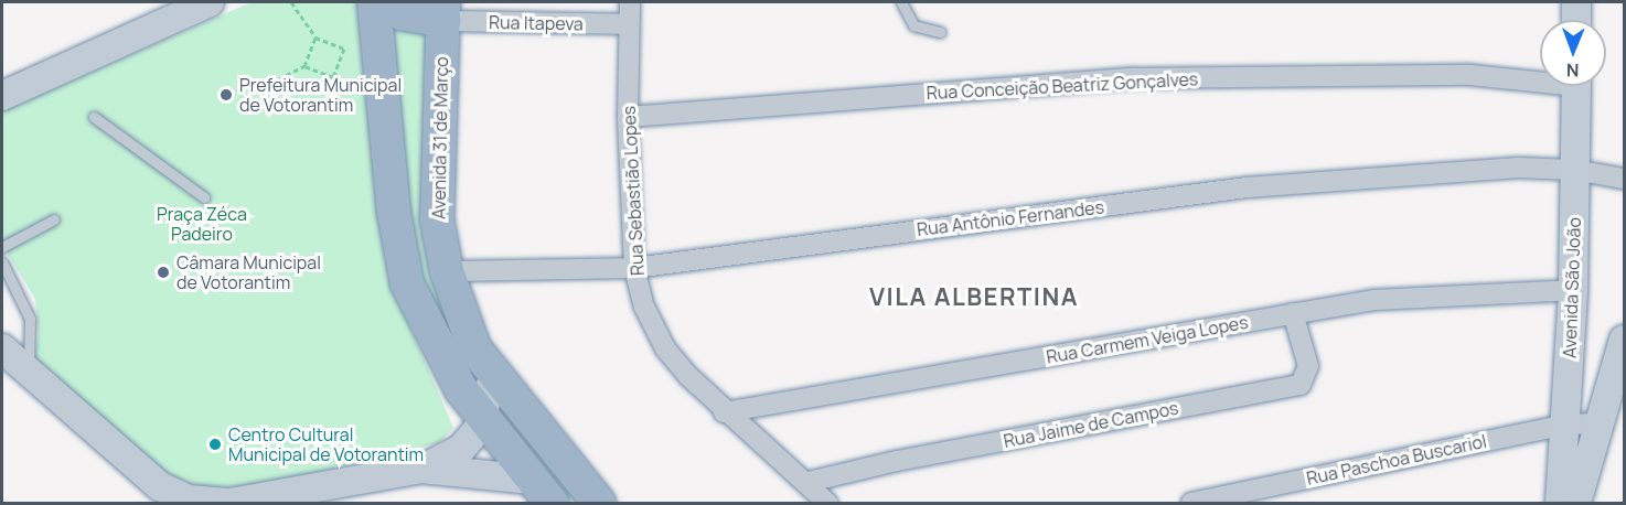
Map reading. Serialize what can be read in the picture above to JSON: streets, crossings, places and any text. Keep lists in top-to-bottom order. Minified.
{"streets":{"highway":["Avenida 31 de Março"],"main road":["Avenida São João"],"street":["Rua Itapeva","Rua Conceição Beatriz Gonçalves","Rua Sebastião Lopes","Rua Antônio Fernandes","Rua Carmem Veiga Lopes","Rua Jaime de Campos","Rua Paschoa Buscariol"]},"crossings":[["Rua Itapeva","Avenida 31 de Março"],["Rua Itapeva","Rua Sebastião Lopes"],["Rua Conceição Beatriz Gonçalves","Rua Sebastião Lopes"],["Avenida 31 de Março","Rua Antônio Fernandes"],["Rua Sebastião Lopes","Rua Antônio Fernandes"],["Rua Sebastião Lopes","Rua Carmem Veiga Lopes"],["Rua Sebastião Lopes","Rua Jaime de Campos"],["Rua Antônio Fernandes","Avenida São João"],["Avenida São João","Rua Carmem Veiga Lopes"],["Avenida São João","Rua Paschoa Buscariol"],["Rua Carmem Veiga Lopes","Rua Jaime de Campos"]],"districts":["VILA ALBERTINA"],"parks":["Praça Zéca Padeiro"],"places":["Prefeitura Municipal de Votorantim","Câmara Municipal de Votorantim","Centro Cultural Municipal de Votorantim"],"north":"bottom"}
